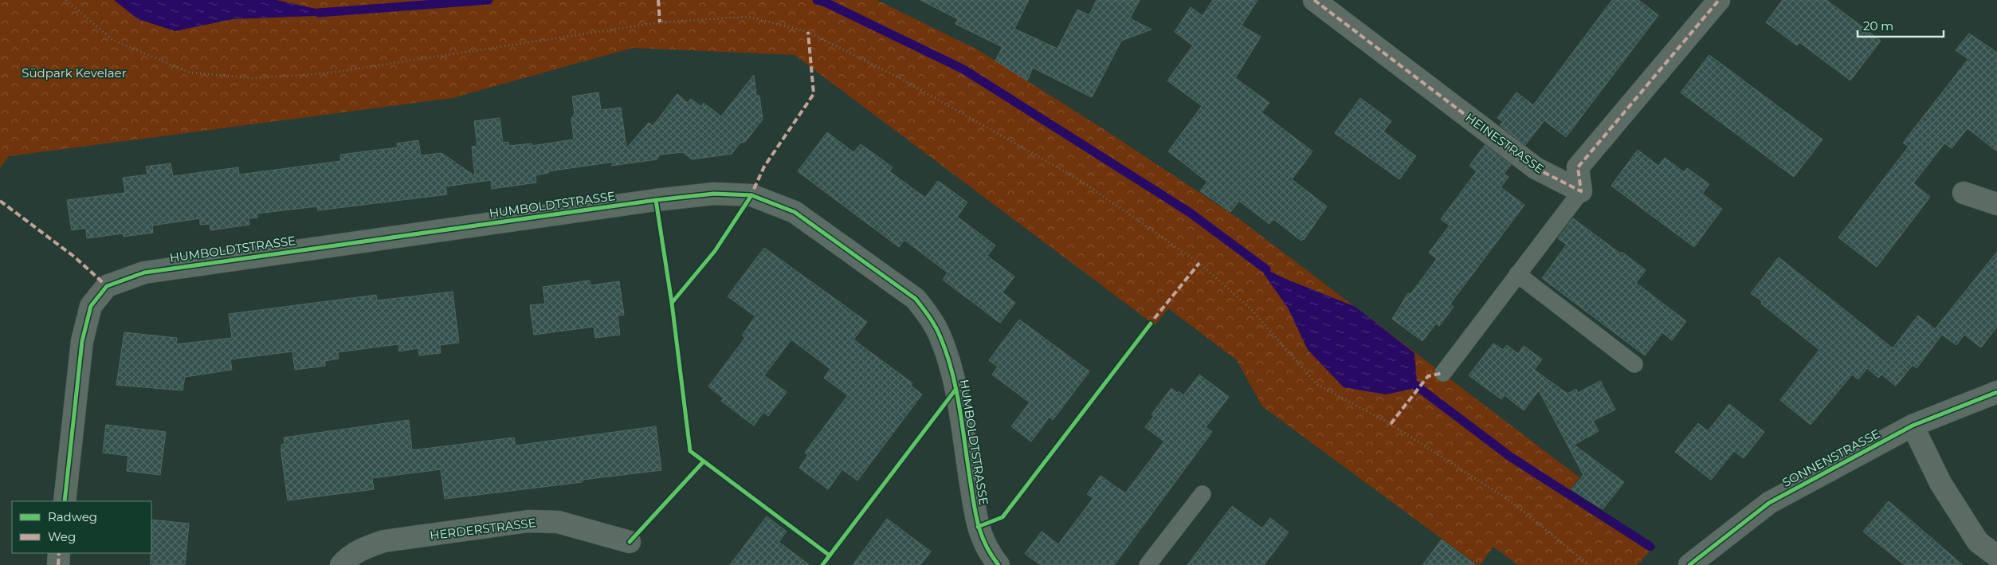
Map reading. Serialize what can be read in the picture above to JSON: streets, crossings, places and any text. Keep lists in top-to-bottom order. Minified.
{"streets":{"street":["HEINESTRASSE","HUMBOLDTSTRASSE","SONNENSTRASSE","HERDERSTRASSE"]},"parks":["Südpark Kevelaer"],"legend":["Radweg","Weg"],"scale_bar":"20 m"}
